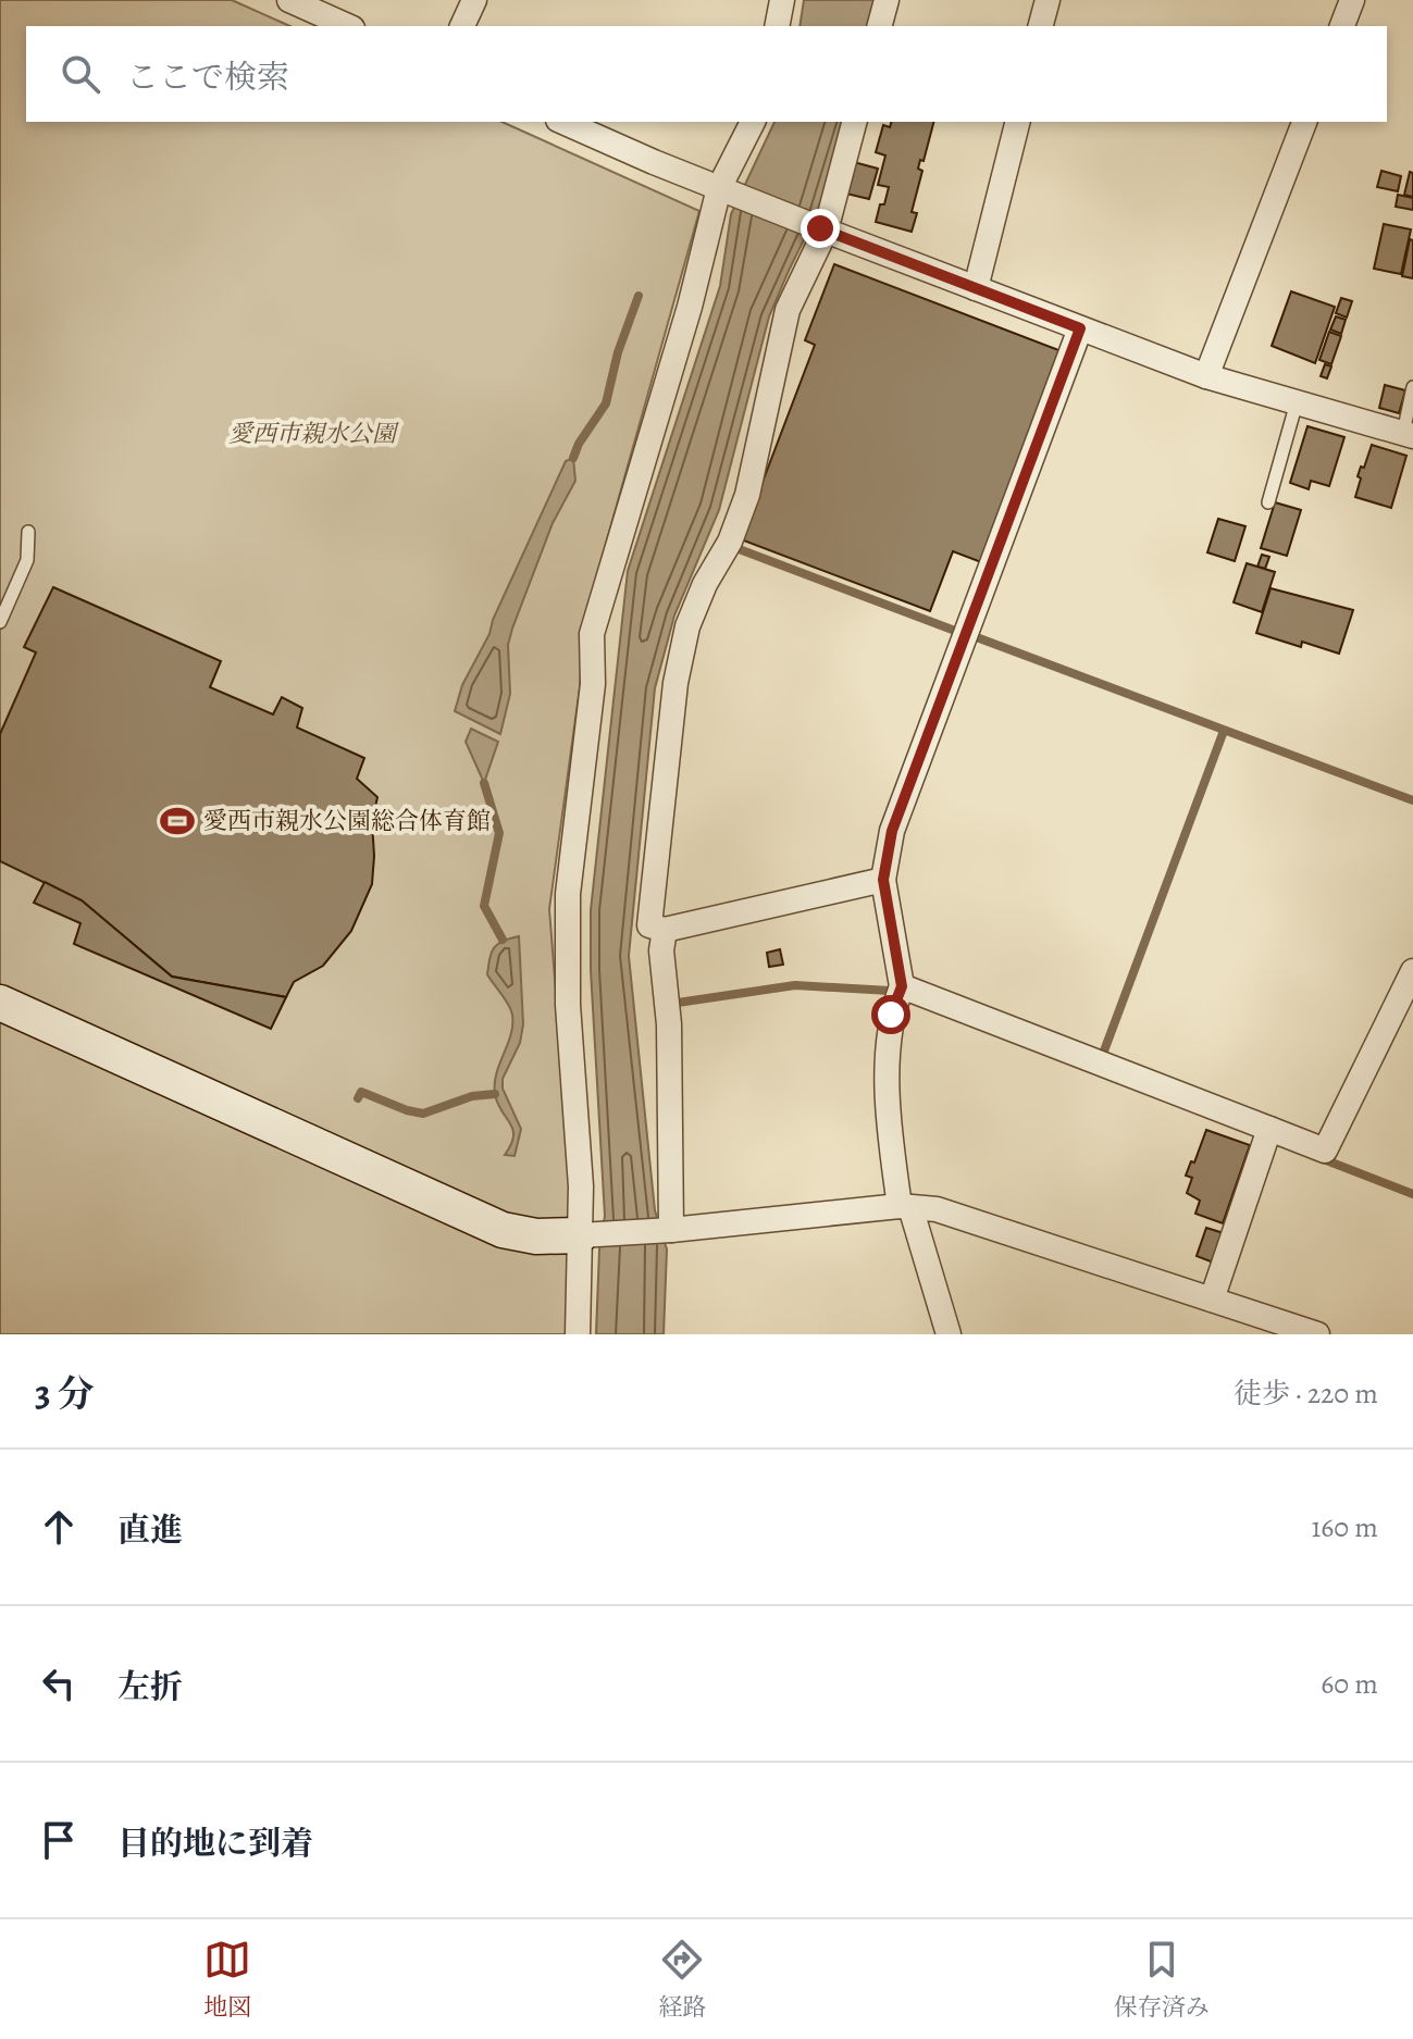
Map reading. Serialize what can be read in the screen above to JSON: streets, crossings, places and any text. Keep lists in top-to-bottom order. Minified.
{"parks":["愛西市親水公園"],"places":{"sports":["愛西市親水公園総合体育館"]},"page":{"search":"ここで検索","heading":["3 分","徒歩 · 220 m"],"list":[["直進","160 m"],["左折","60 m"],"目的地に到着"],"nav":["地図","経路","保存済み"]}}
